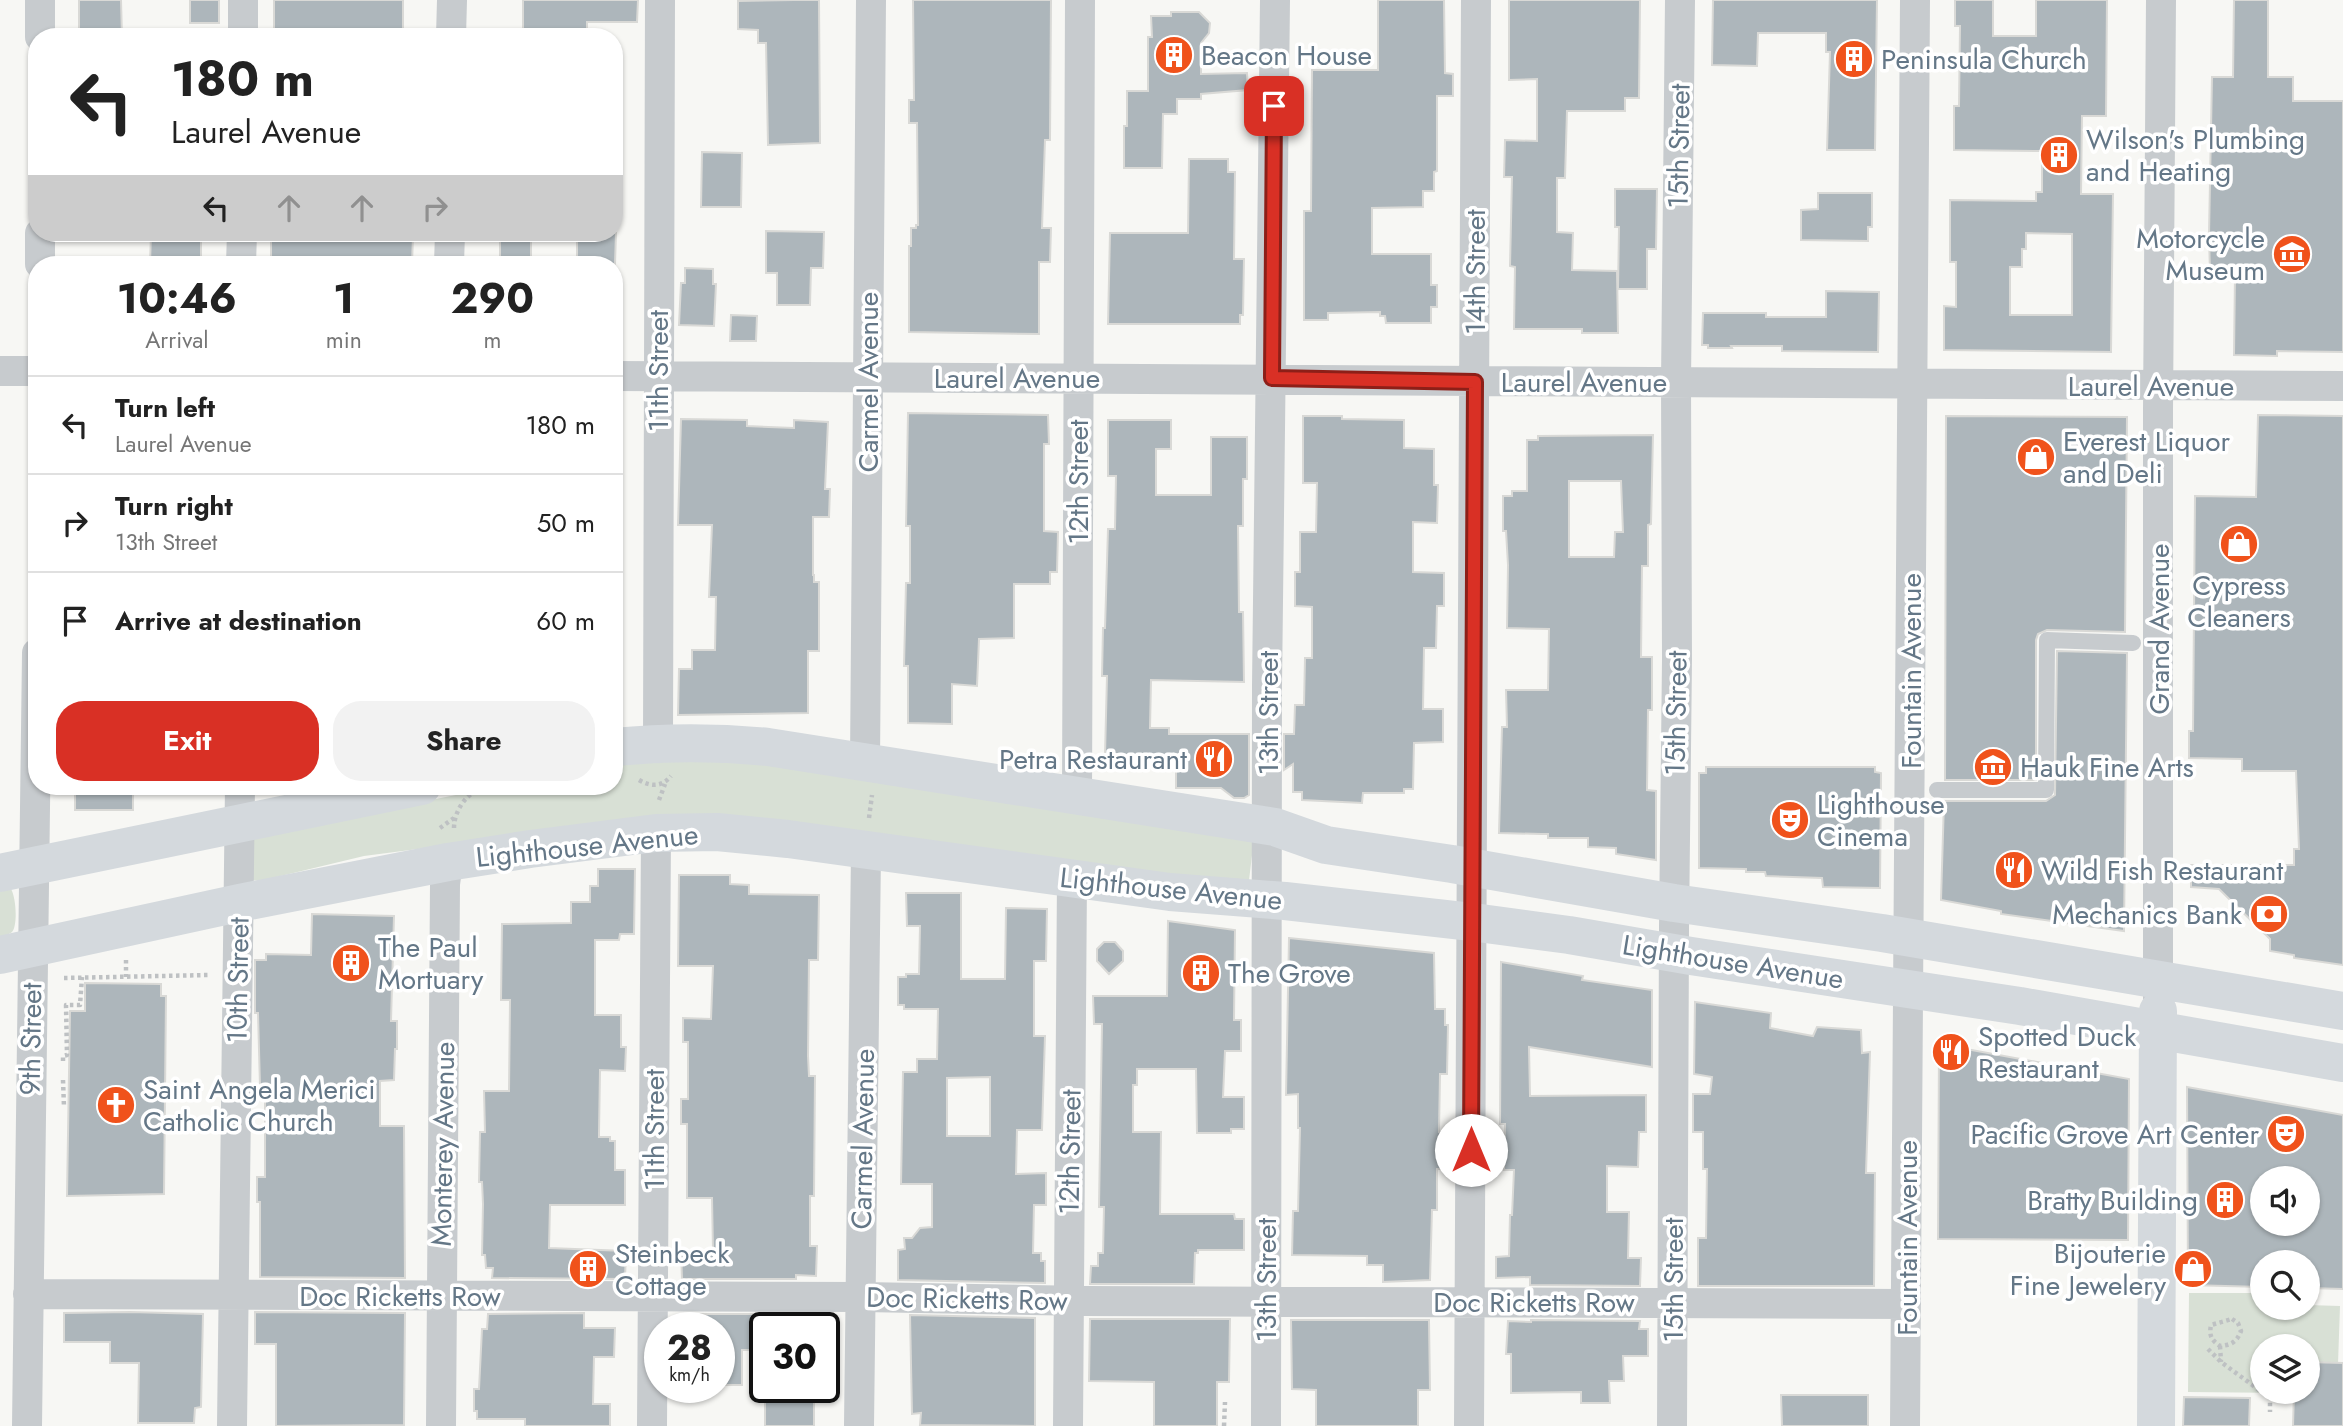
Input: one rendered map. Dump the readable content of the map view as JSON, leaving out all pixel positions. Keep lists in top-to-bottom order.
{
  "streets": {
    "main road": ["Grand Avenue", "Lighthouse Avenue"],
    "street": [
      "15th Street",
      "14th Street",
      "11th Street",
      "Laurel Avenue",
      "Carmel Avenue",
      "12th Street",
      "Fountain Avenue",
      "13th Street",
      "10th Street",
      "9th Street",
      "Monterey Avenue",
      "Doc Ricketts Row"
    ]
  },
  "crossings": [
    ["15th Street", "Laurel Avenue"],
    ["15th Street", "Lighthouse Avenue"],
    ["15th Street", "Doc Ricketts Row"],
    ["14th Street", "Laurel Avenue"],
    ["14th Street", "Lighthouse Avenue"],
    ["14th Street", "Doc Ricketts Row"],
    ["11th Street", "Laurel Avenue"],
    ["11th Street", "Lighthouse Avenue"],
    ["11th Street", "Doc Ricketts Row"],
    ["Laurel Avenue", "Carmel Avenue"],
    ["Laurel Avenue", "12th Street"],
    ["Laurel Avenue", "Grand Avenue"],
    ["Laurel Avenue", "Fountain Avenue"],
    ["Laurel Avenue", "13th Street"],
    ["Carmel Avenue", "Lighthouse Avenue"],
    ["Carmel Avenue", "Doc Ricketts Row"],
    ["12th Street", "Lighthouse Avenue"],
    ["12th Street", "Doc Ricketts Row"],
    ["Grand Avenue", "Lighthouse Avenue"],
    ["Fountain Avenue", "Lighthouse Avenue"],
    ["Fountain Avenue", "Doc Ricketts Row"],
    ["13th Street", "Lighthouse Avenue"],
    ["13th Street", "Doc Ricketts Row"],
    ["Lighthouse Avenue", "10th Street"],
    ["Lighthouse Avenue", "9th Street"],
    ["Lighthouse Avenue", "Monterey Avenue"],
    ["10th Street", "Doc Ricketts Row"],
    ["9th Street", "Doc Ricketts Row"],
    ["Monterey Avenue", "Doc Ricketts Row"]
  ],
  "places": {
    "building": [
      "Beacon House",
      "Peninsula Church",
      "Wilson's Plumbing and Heating",
      "The Paul Mortuary",
      "The Grove",
      "Bratty Building",
      "Steinbeck Cottage"
    ],
    "museum": ["Motorcycle Museum", "Hauk Fine Arts"],
    "shop": ["Everest Liquor and Deli", "Cypress Cleaners", "Bijouterie Fine Jewelery"],
    "restaurant": ["Petra Restaurant", "Wild Fish Restaurant", "Spotted Duck Restaurant"],
    "theatre": ["Lighthouse Cinema", "Pacific Grove Art Center"],
    "bank": ["Mechanics Bank"],
    "church": ["Saint Angela Merici Catholic Church"]
  },
  "page": {
    "turn": ["180 m", "Laurel Avenue"],
    "eta": [
      "10:46",
      "Arrival",
      "1",
      "min",
      "290",
      "m"
    ],
    "list": [
      {
        "name": "Turn left",
        "note": "Laurel Avenue",
        "value": "180 m"
      },
      {
        "name": "Turn right",
        "note": "13th Street",
        "value": "50 m"
      },
      {
        "name": "Arrive at destination",
        "value": "60 m"
      }
    ],
    "buttons": ["Exit", "Share"],
    "speed": "28 km/h",
    "limit": "30"
  }
}
